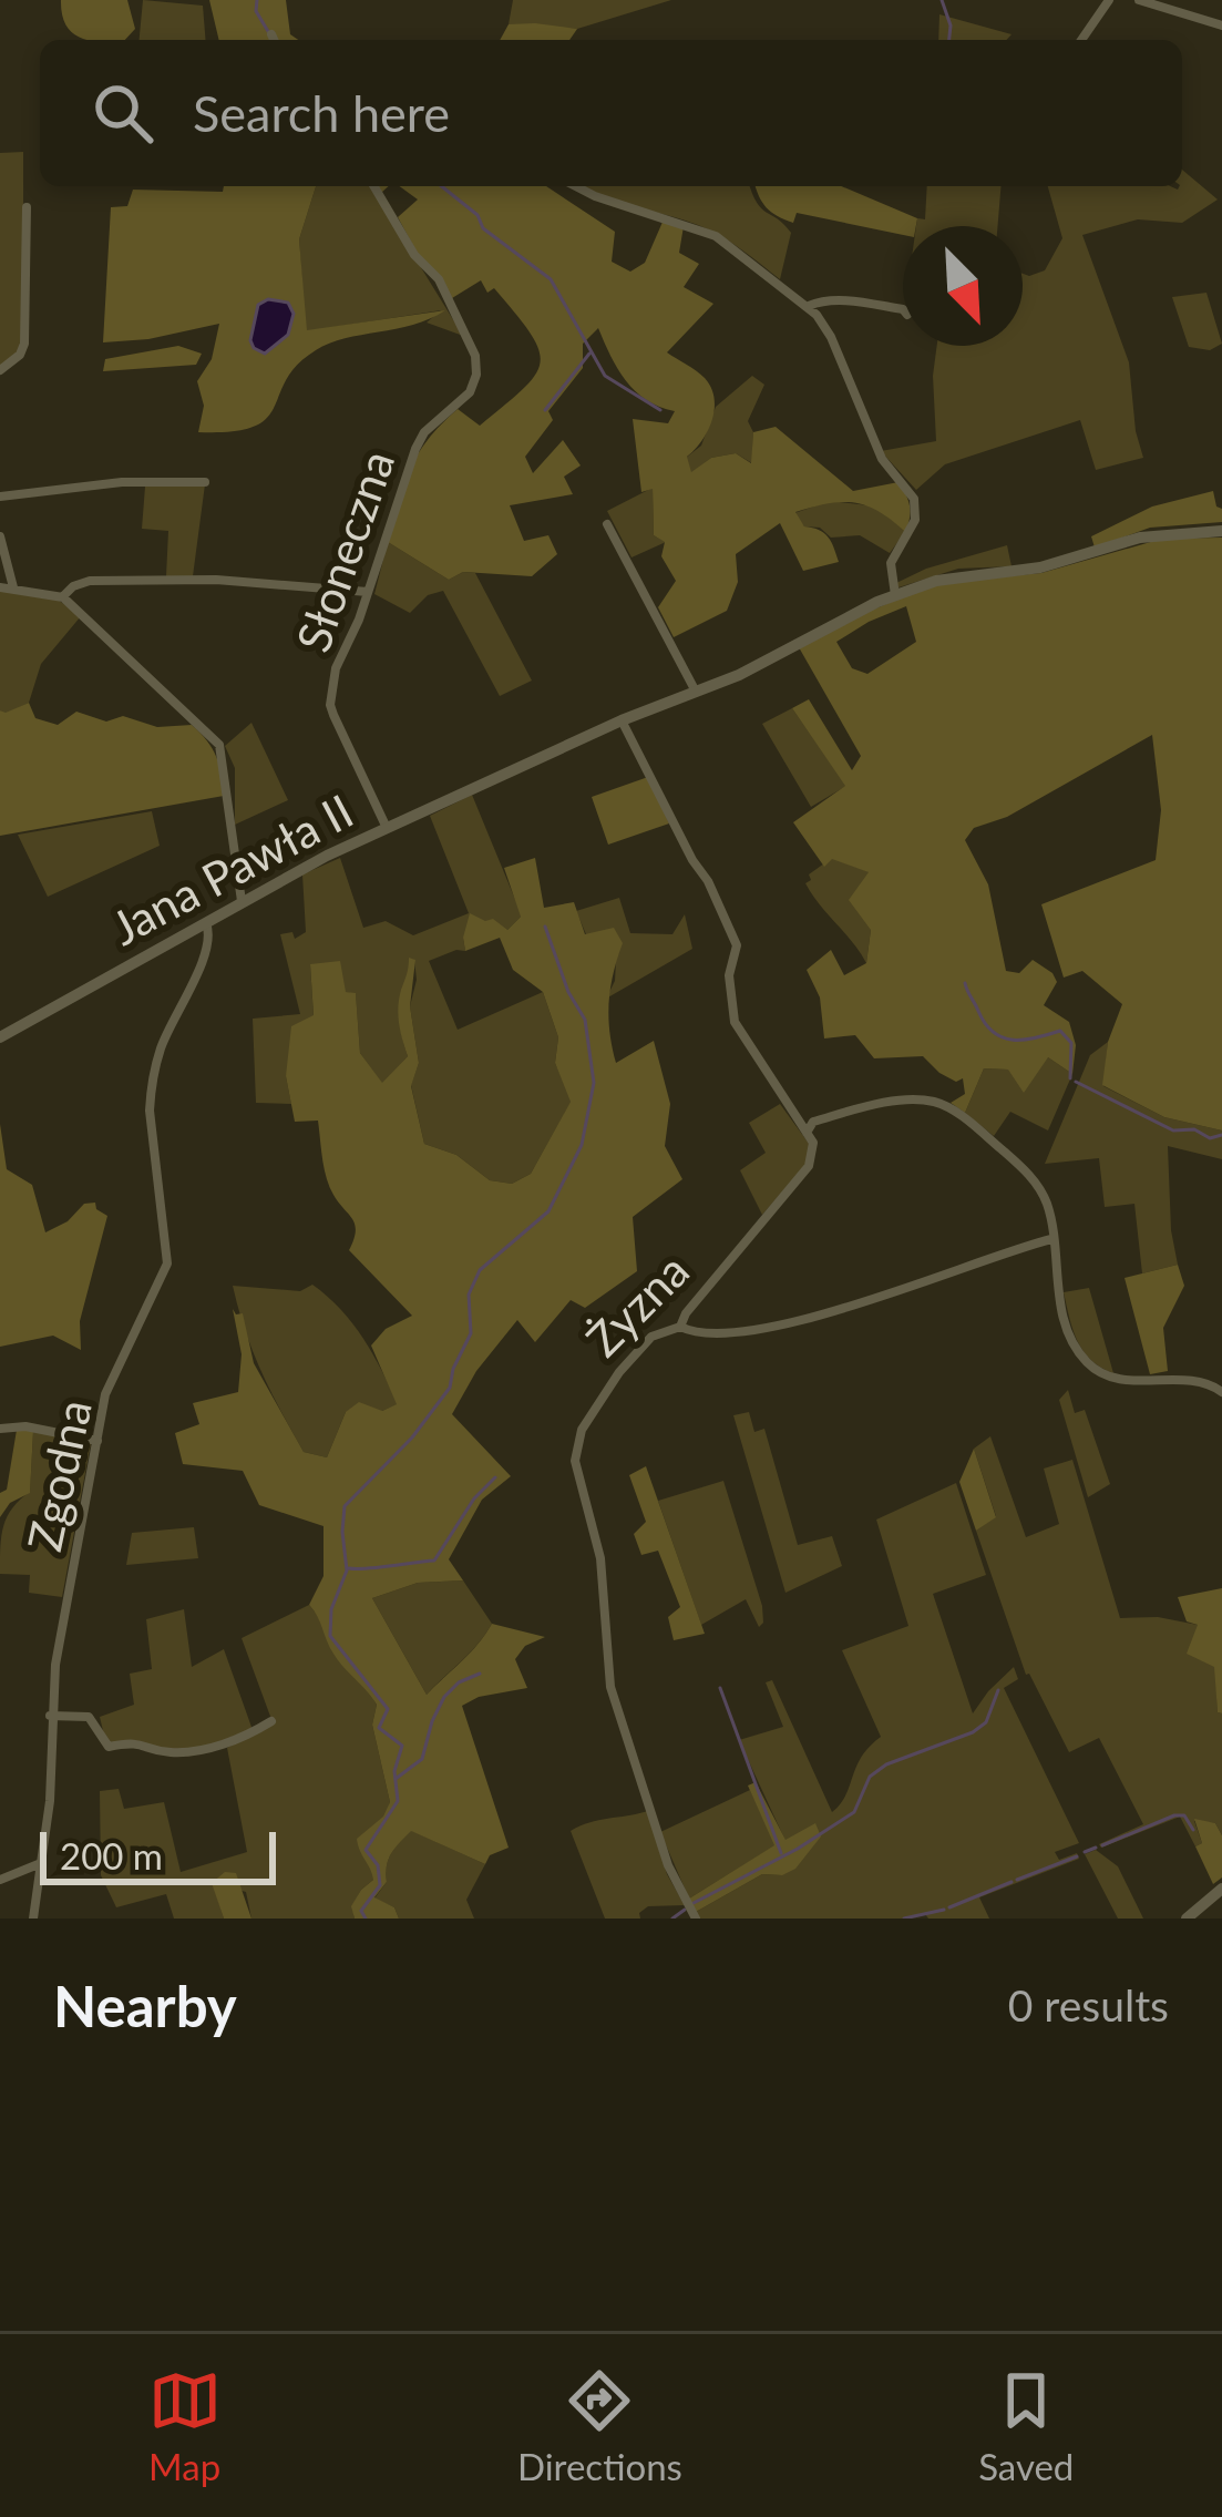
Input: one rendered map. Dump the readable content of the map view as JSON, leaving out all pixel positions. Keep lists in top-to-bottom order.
{
  "streets": {
    "street": [
      "Słoneczna",
      "Jana Pawła II",
      "Żyzna",
      "Zgodna"
    ]
  },
  "crossings": [
    ["Słoneczna", "Jana Pawła II"],
    ["Jana Pawła II", "Zgodna"]
  ],
  "scale_bar": "200 m",
  "north": "bottom right",
  "page": {
    "search": "Search here",
    "scale": "200 m",
    "heading": ["Nearby", "0 results"],
    "nav": ["Map", "Directions", "Saved"]
  }
}
